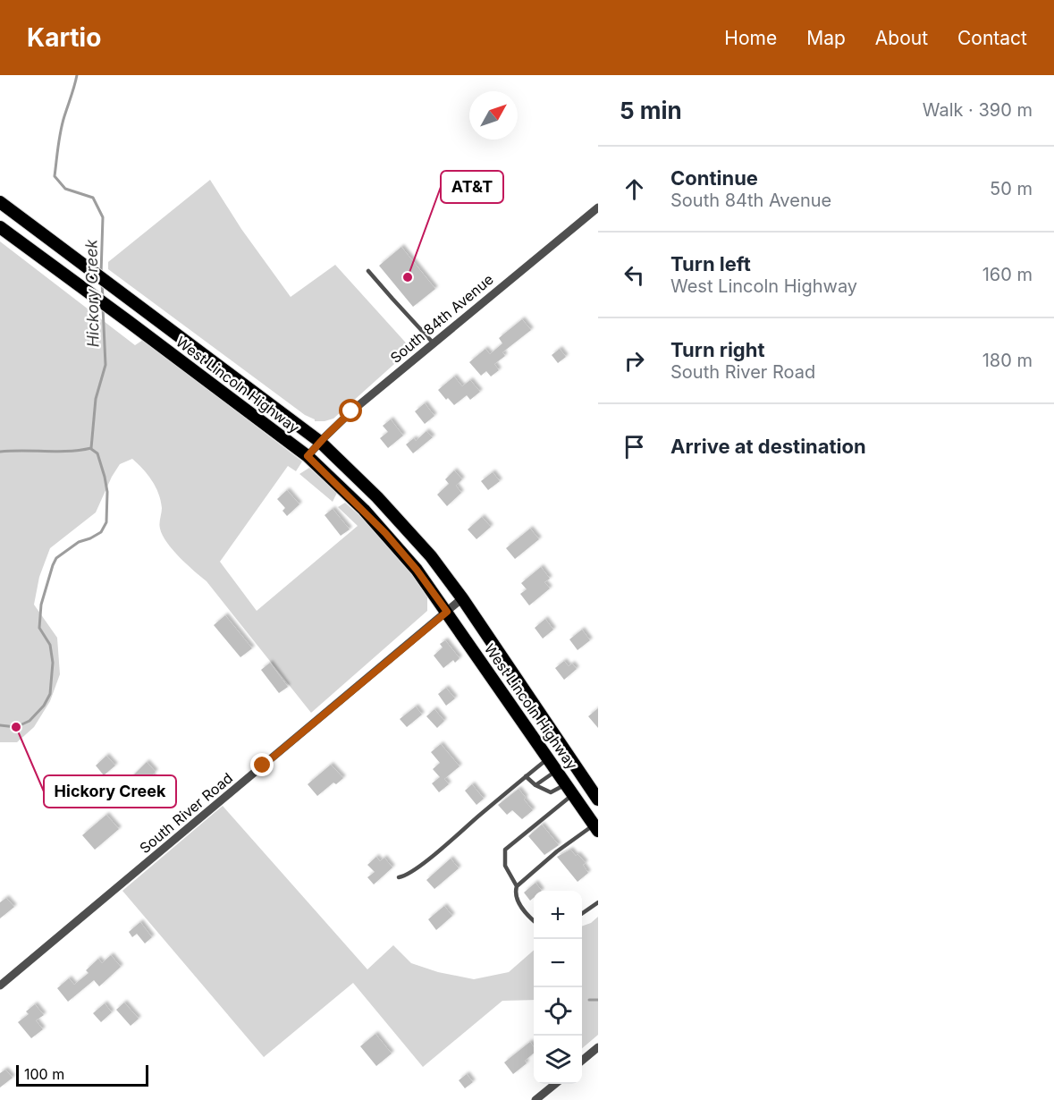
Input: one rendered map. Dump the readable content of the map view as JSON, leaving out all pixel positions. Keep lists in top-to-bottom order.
{
  "streets": {
    "main road": ["West Lincoln Highway"],
    "street": ["South 84th Avenue", "South River Road"]
  },
  "crossings": [
    ["South 84th Avenue", "West Lincoln Highway"],
    ["West Lincoln Highway", "South River Road"]
  ],
  "water": ["Hickory Creek"],
  "places": ["AT&T", "Hickory Creek"],
  "scale_bar": "100 m",
  "north": "top right",
  "page": {
    "header": "Kartio",
    "nav": [
      "Home",
      "Map",
      "About",
      "Contact"
    ],
    "heading": ["5 min", "Walk · 390 m"],
    "list": [
      ["Continue", "South 84th Avenue", "50 m"],
      ["Turn left", "West Lincoln Highway", "160 m"],
      ["Turn right", "South River Road", "180 m"],
      "Arrive at destination"
    ],
    "map_buttons": ["+", "−"],
    "scale": "100 m"
  }
}
